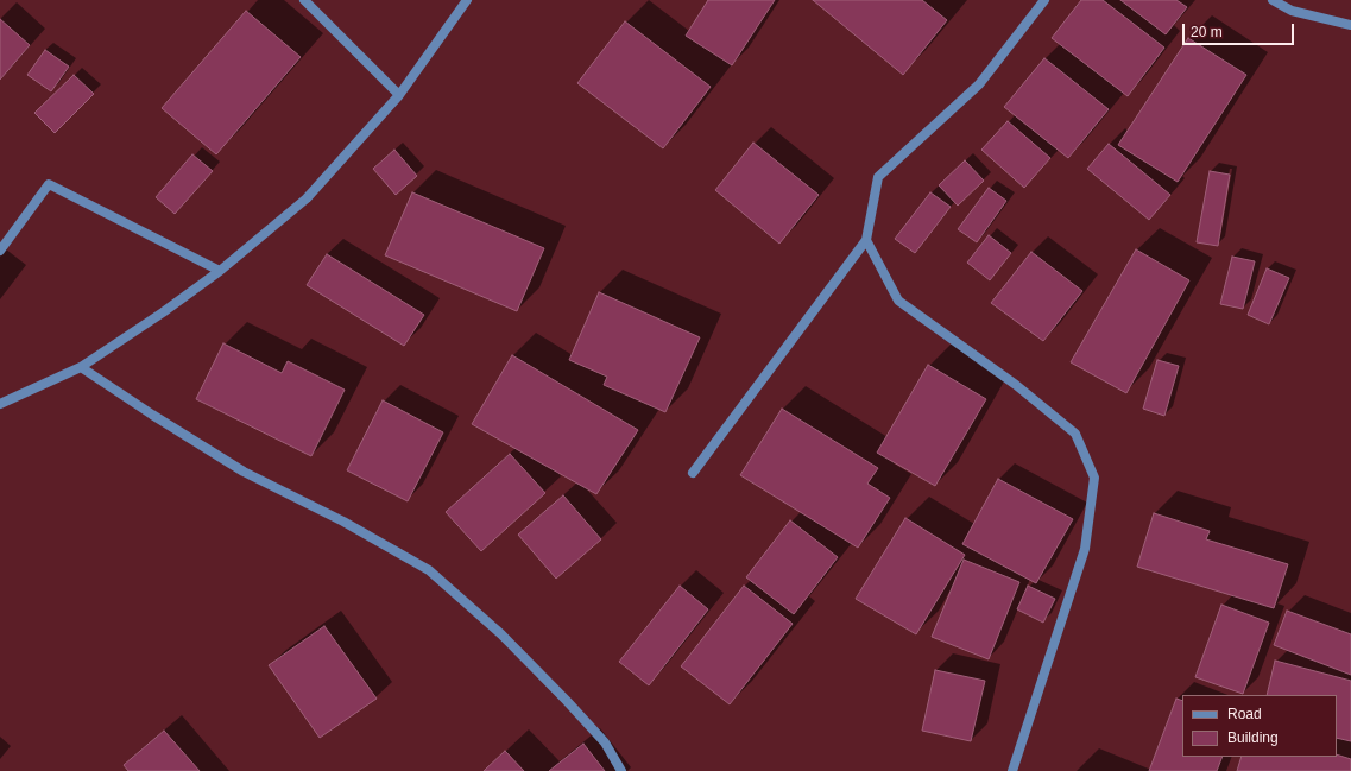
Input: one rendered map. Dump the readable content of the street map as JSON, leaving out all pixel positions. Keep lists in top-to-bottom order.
{
  "legend": ["Road", "Building"],
  "scale_bar": "20 m"
}
